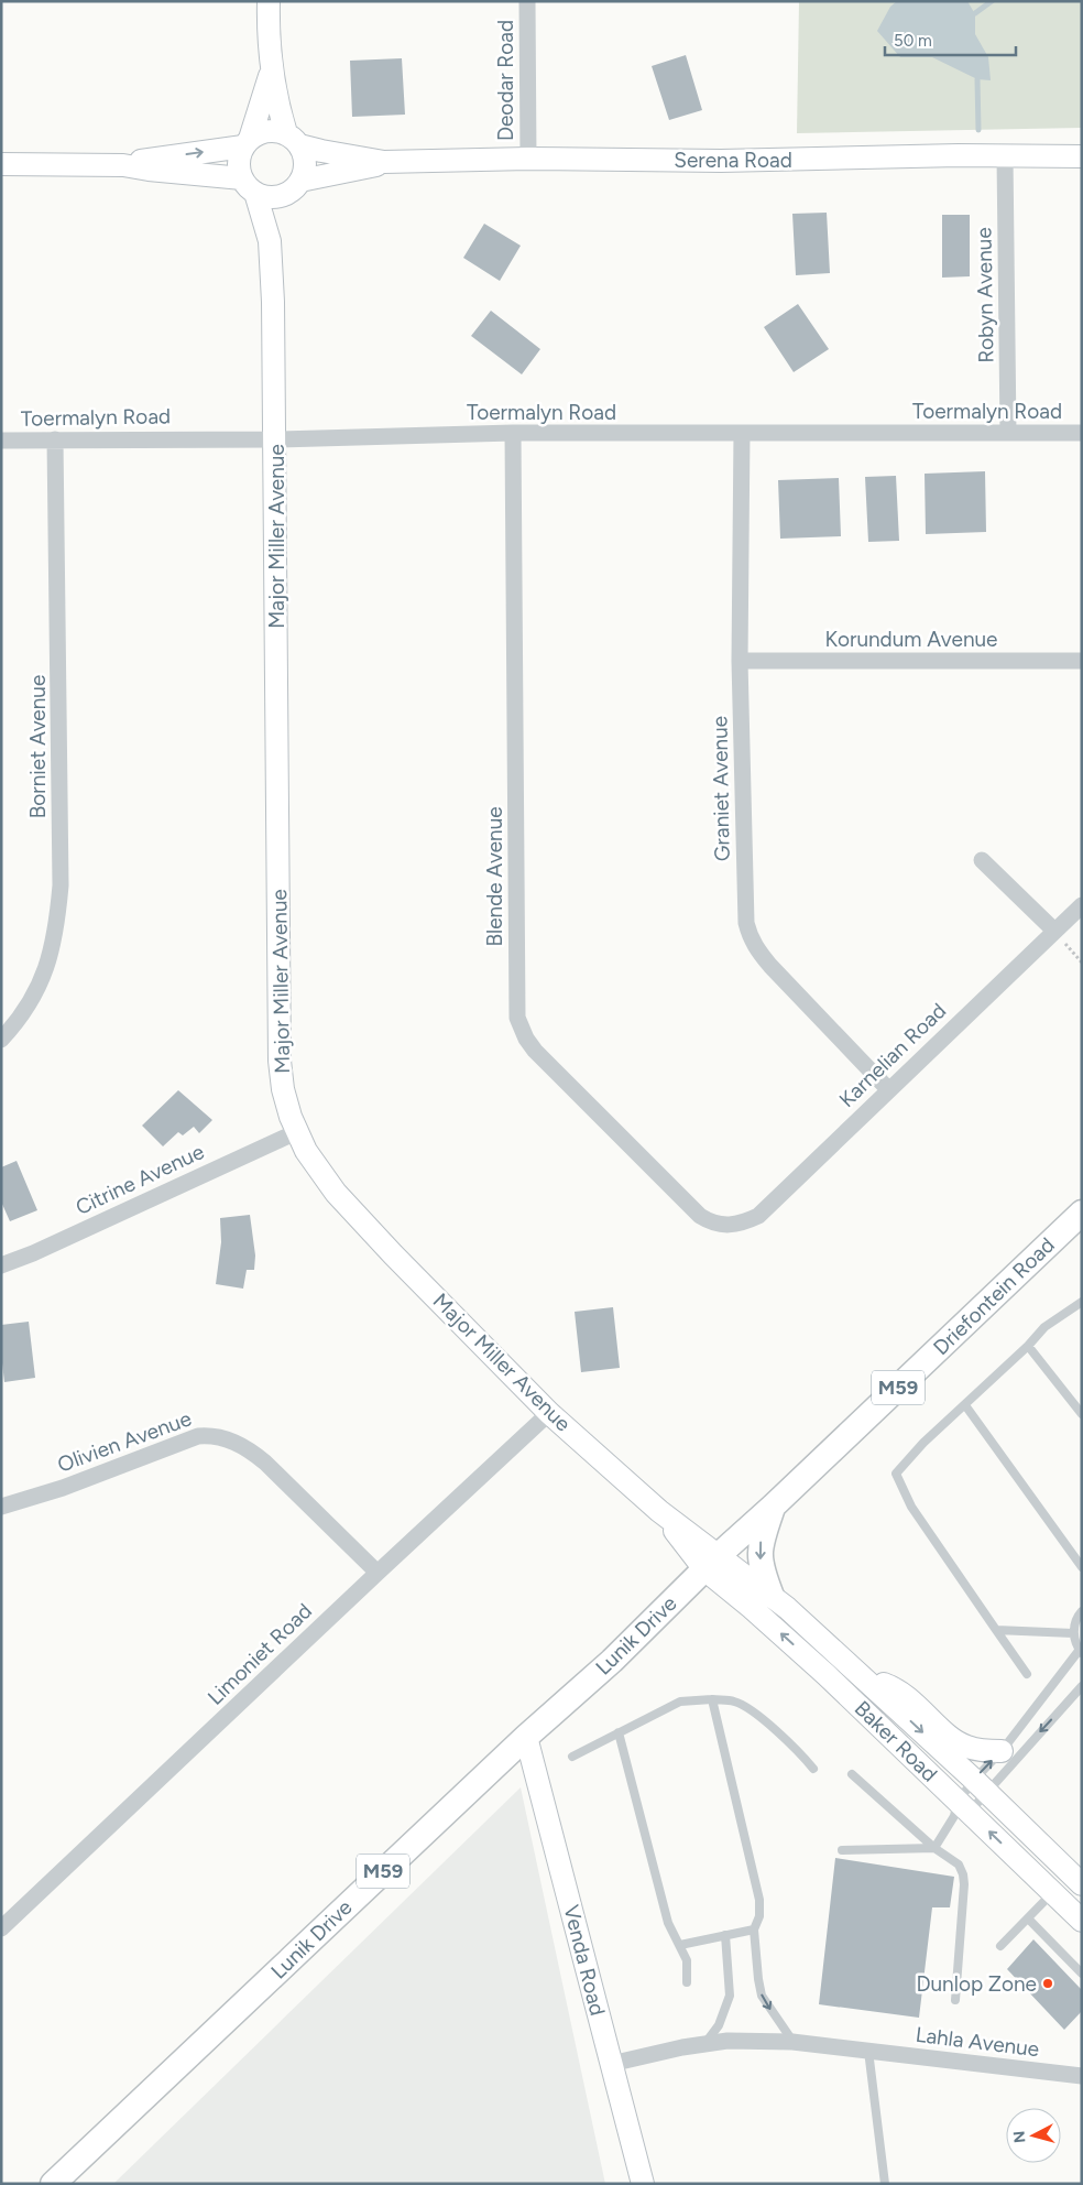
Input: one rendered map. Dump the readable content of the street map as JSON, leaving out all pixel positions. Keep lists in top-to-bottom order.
{
  "streets": {
    "main road": [
      "Serena Road",
      "Major Miller Avenue",
      "Driefontein Road",
      "M59",
      "Lunik Drive",
      "Baker Road",
      "Venda Road"
    ],
    "street": [
      "Deodar Road",
      "Robyn Avenue",
      "Toermalyn Road",
      "Korundum Avenue",
      "Borniet Avenue",
      "Graniet Avenue",
      "Blende Avenue",
      "Karnelian Road",
      "Citrine Avenue",
      "Olivien Avenue",
      "Limoniet Road",
      "Lahla Avenue"
    ]
  },
  "crossings": [
    ["Deodar Road", "Serena Road"],
    ["Serena Road", "Robyn Avenue"],
    ["Serena Road", "Major Miller Avenue"],
    ["Robyn Avenue", "Toermalyn Road"],
    ["Toermalyn Road", "Major Miller Avenue"],
    ["Toermalyn Road", "Borniet Avenue"],
    ["Toermalyn Road", "Graniet Avenue"],
    ["Toermalyn Road", "Blende Avenue"],
    ["Major Miller Avenue", "Citrine Avenue"],
    ["Major Miller Avenue", "Driefontein Road"],
    ["Major Miller Avenue", "Lunik Drive"],
    ["Major Miller Avenue", "Limoniet Road"],
    ["Major Miller Avenue", "Baker Road"],
    ["Korundum Avenue", "Graniet Avenue"],
    ["Graniet Avenue", "Karnelian Road"],
    ["Blende Avenue", "Karnelian Road"],
    ["Driefontein Road", "Lunik Drive"],
    ["Driefontein Road", "Baker Road"],
    ["Olivien Avenue", "Limoniet Road"],
    ["Lunik Drive", "Baker Road"],
    ["Lunik Drive", "Venda Road"],
    ["Venda Road", "Lahla Avenue"]
  ],
  "places": ["Dunlop Zone"],
  "scale_bar": "50 m",
  "north": "left"
}
